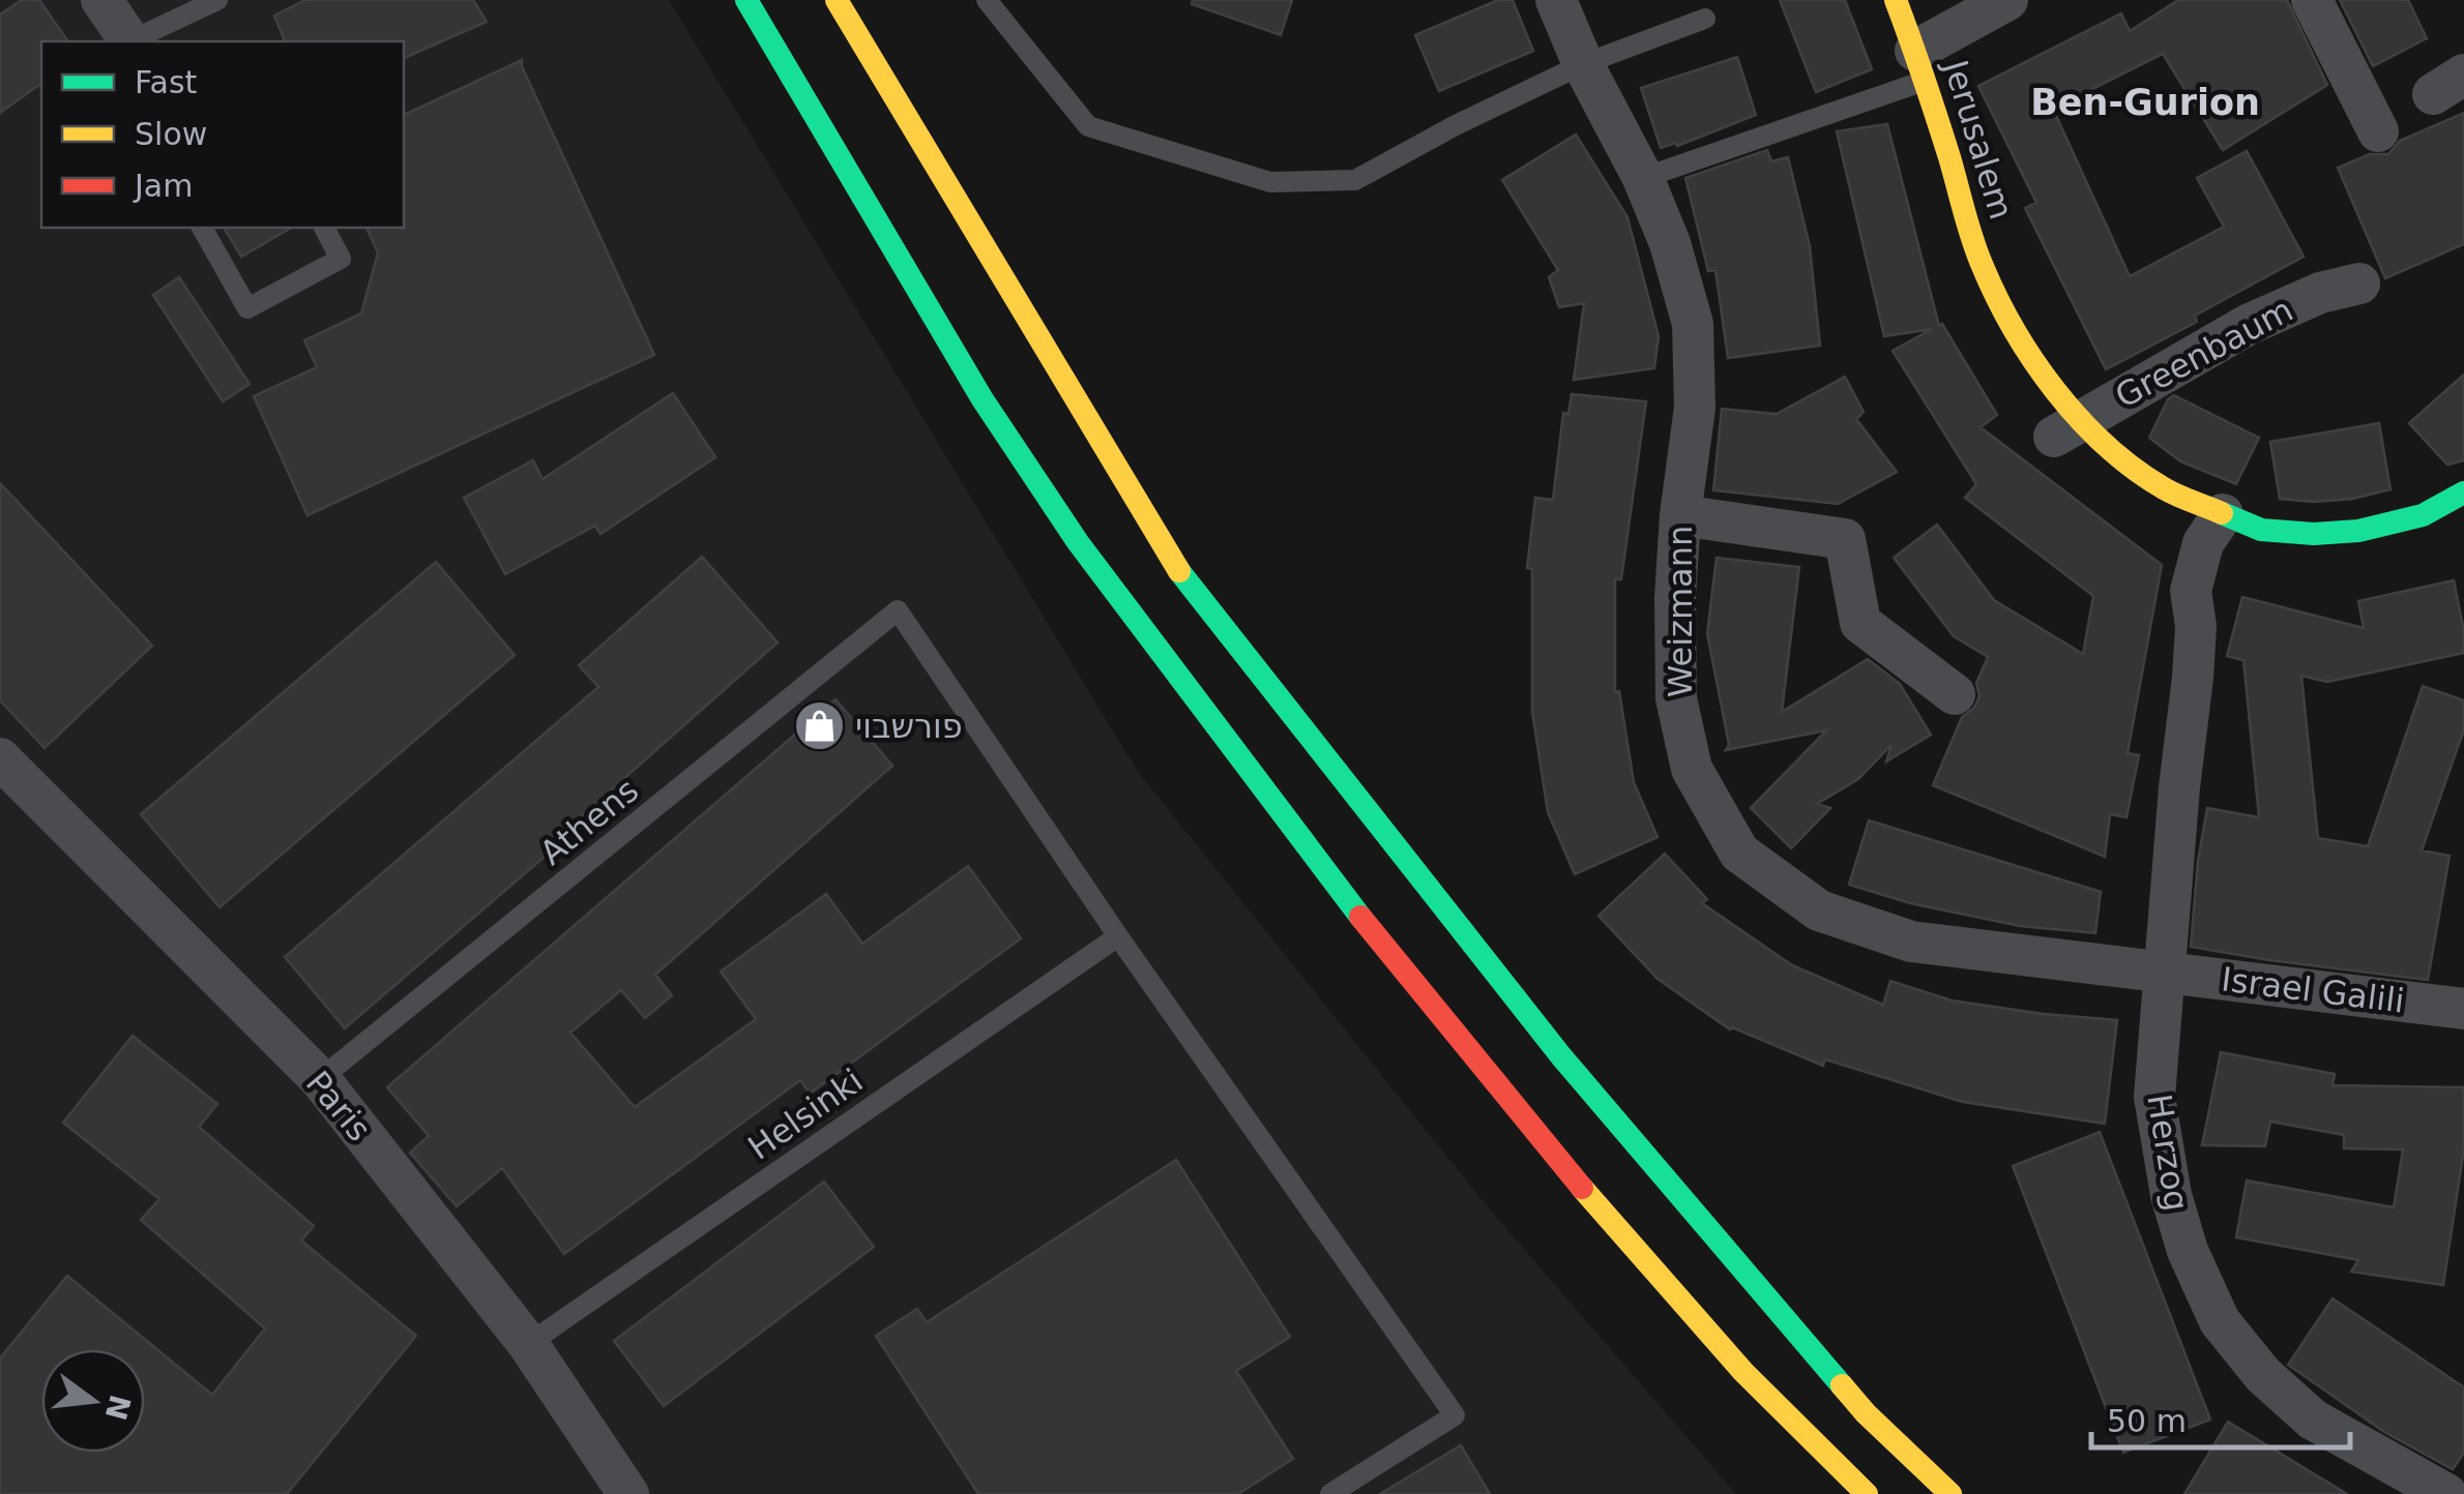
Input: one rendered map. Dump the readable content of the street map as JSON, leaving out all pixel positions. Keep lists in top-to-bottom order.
{
  "streets": {
    "main road": ["Jerusalem"],
    "street": [
      "Greenbaum",
      "Weizmann",
      "Israel Galili",
      "Paris",
      "Herzog"
    ],
    "lane": ["Athens", "Helsinki"]
  },
  "crossings": [
    ["Jerusalem", "Greenbaum"],
    ["Jerusalem", "Herzog"],
    ["Weizmann", "Israel Galili"],
    ["Weizmann", "Herzog"],
    ["Athens", "Paris"],
    ["Athens", "Helsinki"],
    ["Israel Galili", "Herzog"],
    ["Paris", "Helsinki"]
  ],
  "districts": ["Ben-Gurion"],
  "places": {
    "shop": ["פורשבוי"]
  },
  "legend": ["Fast", "Slow", "Jam"],
  "scale_bar": "50 m",
  "north": "right"
}
